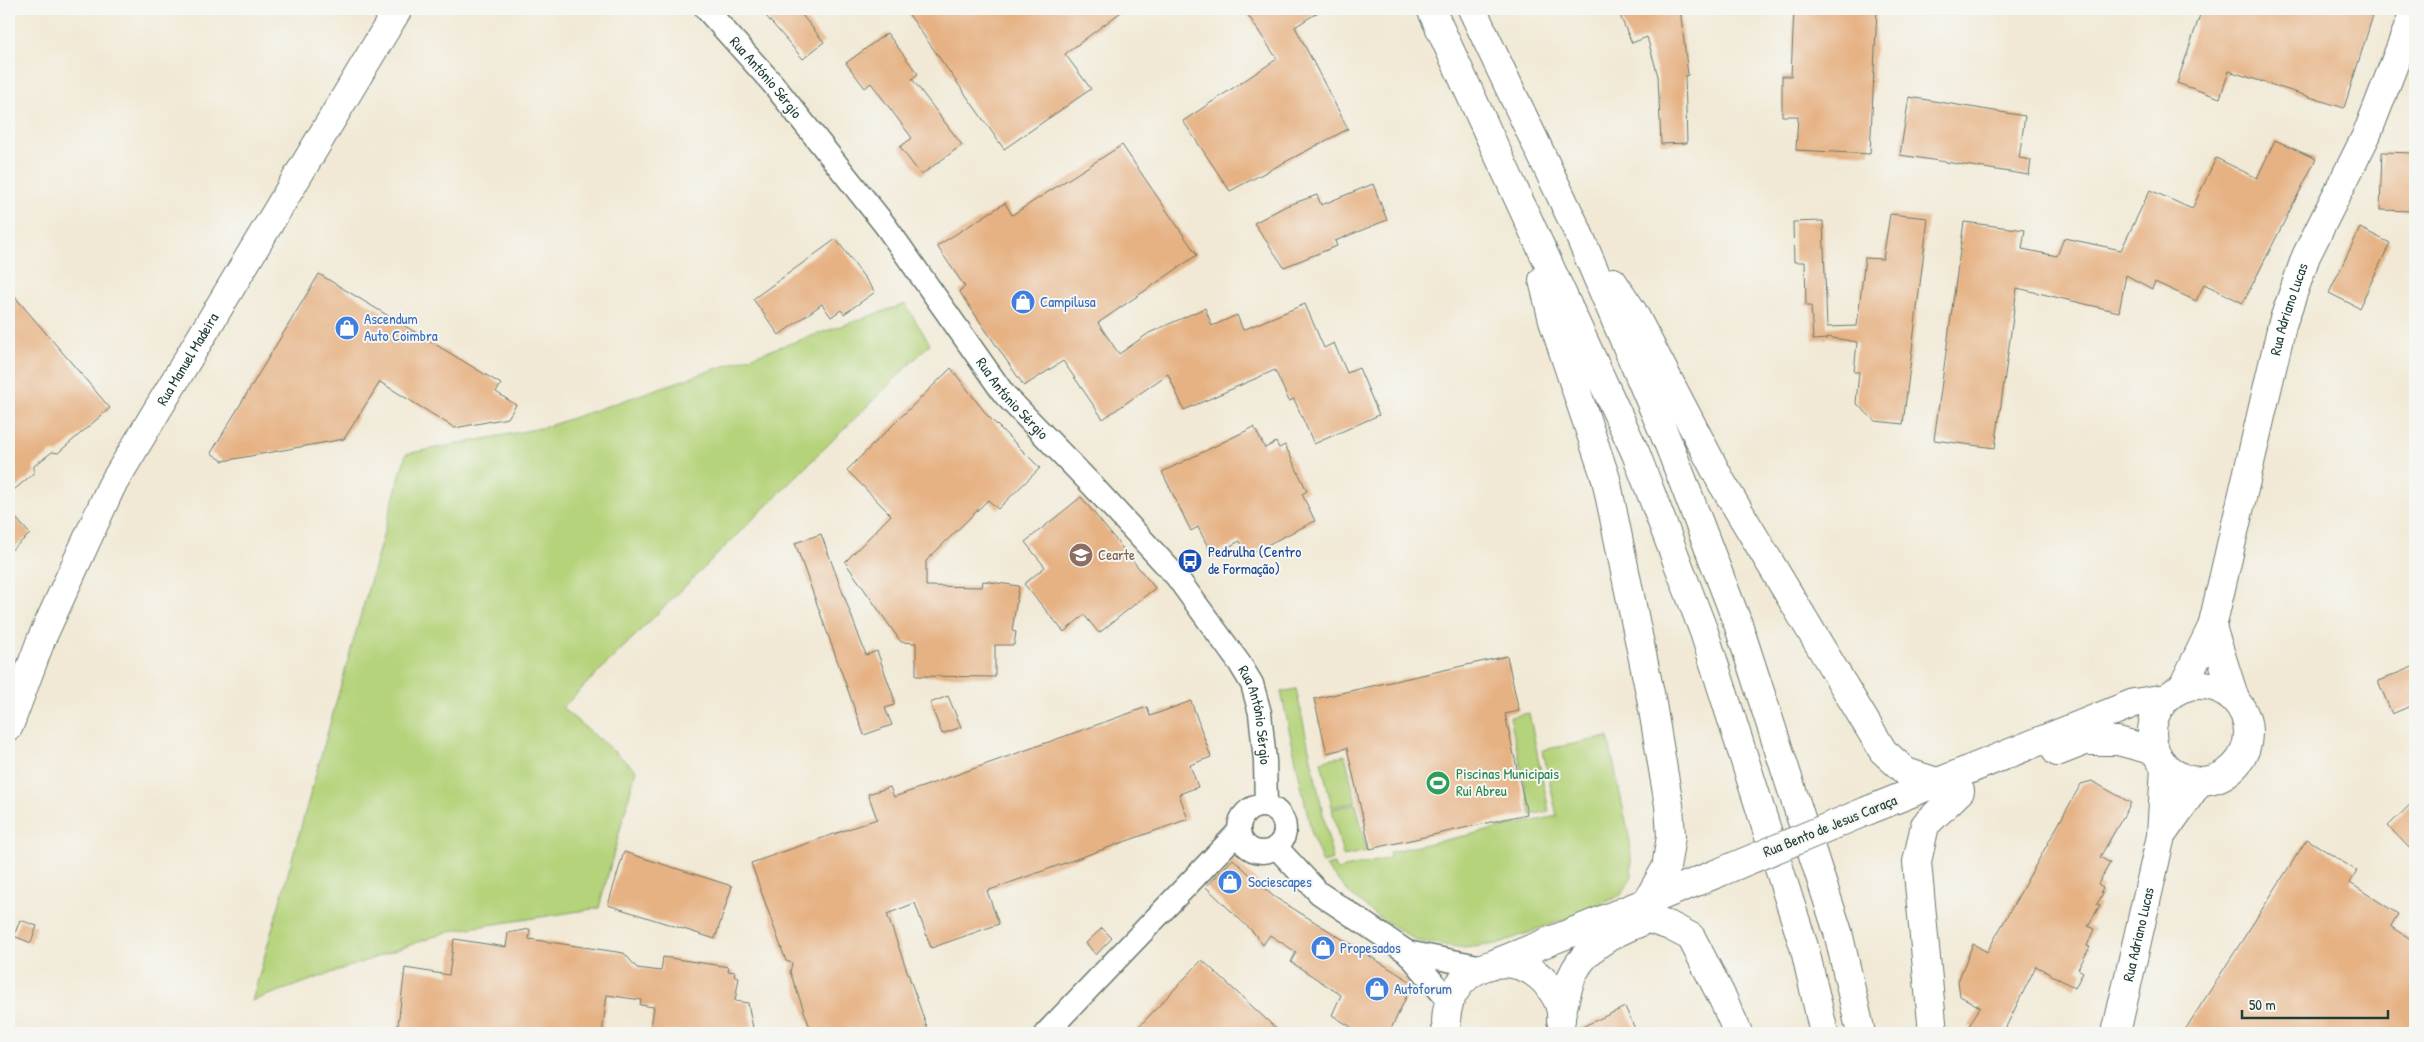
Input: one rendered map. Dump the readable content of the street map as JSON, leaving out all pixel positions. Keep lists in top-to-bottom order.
{
  "streets": {
    "main road": ["Rua Adriano Lucas", "Rua Manuel Madeira", "Rua Bento de Jesus Caraça"],
    "street": ["Rua António Sérgio"]
  },
  "crossings": [
    ["Rua Adriano Lucas", "Rua Bento de Jesus Caraça"]
  ],
  "places": {
    "shop": [
      "Campilusa",
      "Ascendum Auto Coimbra",
      "Sociescapes",
      "Propesados",
      "Autoforum"
    ],
    "school or university": ["Cearte"],
    "bus stop": ["Pedrulha (Centro de Formação)"],
    "sports": ["Piscinas Municipais Rui Abreu"]
  },
  "scale_bar": "50 m"
}
